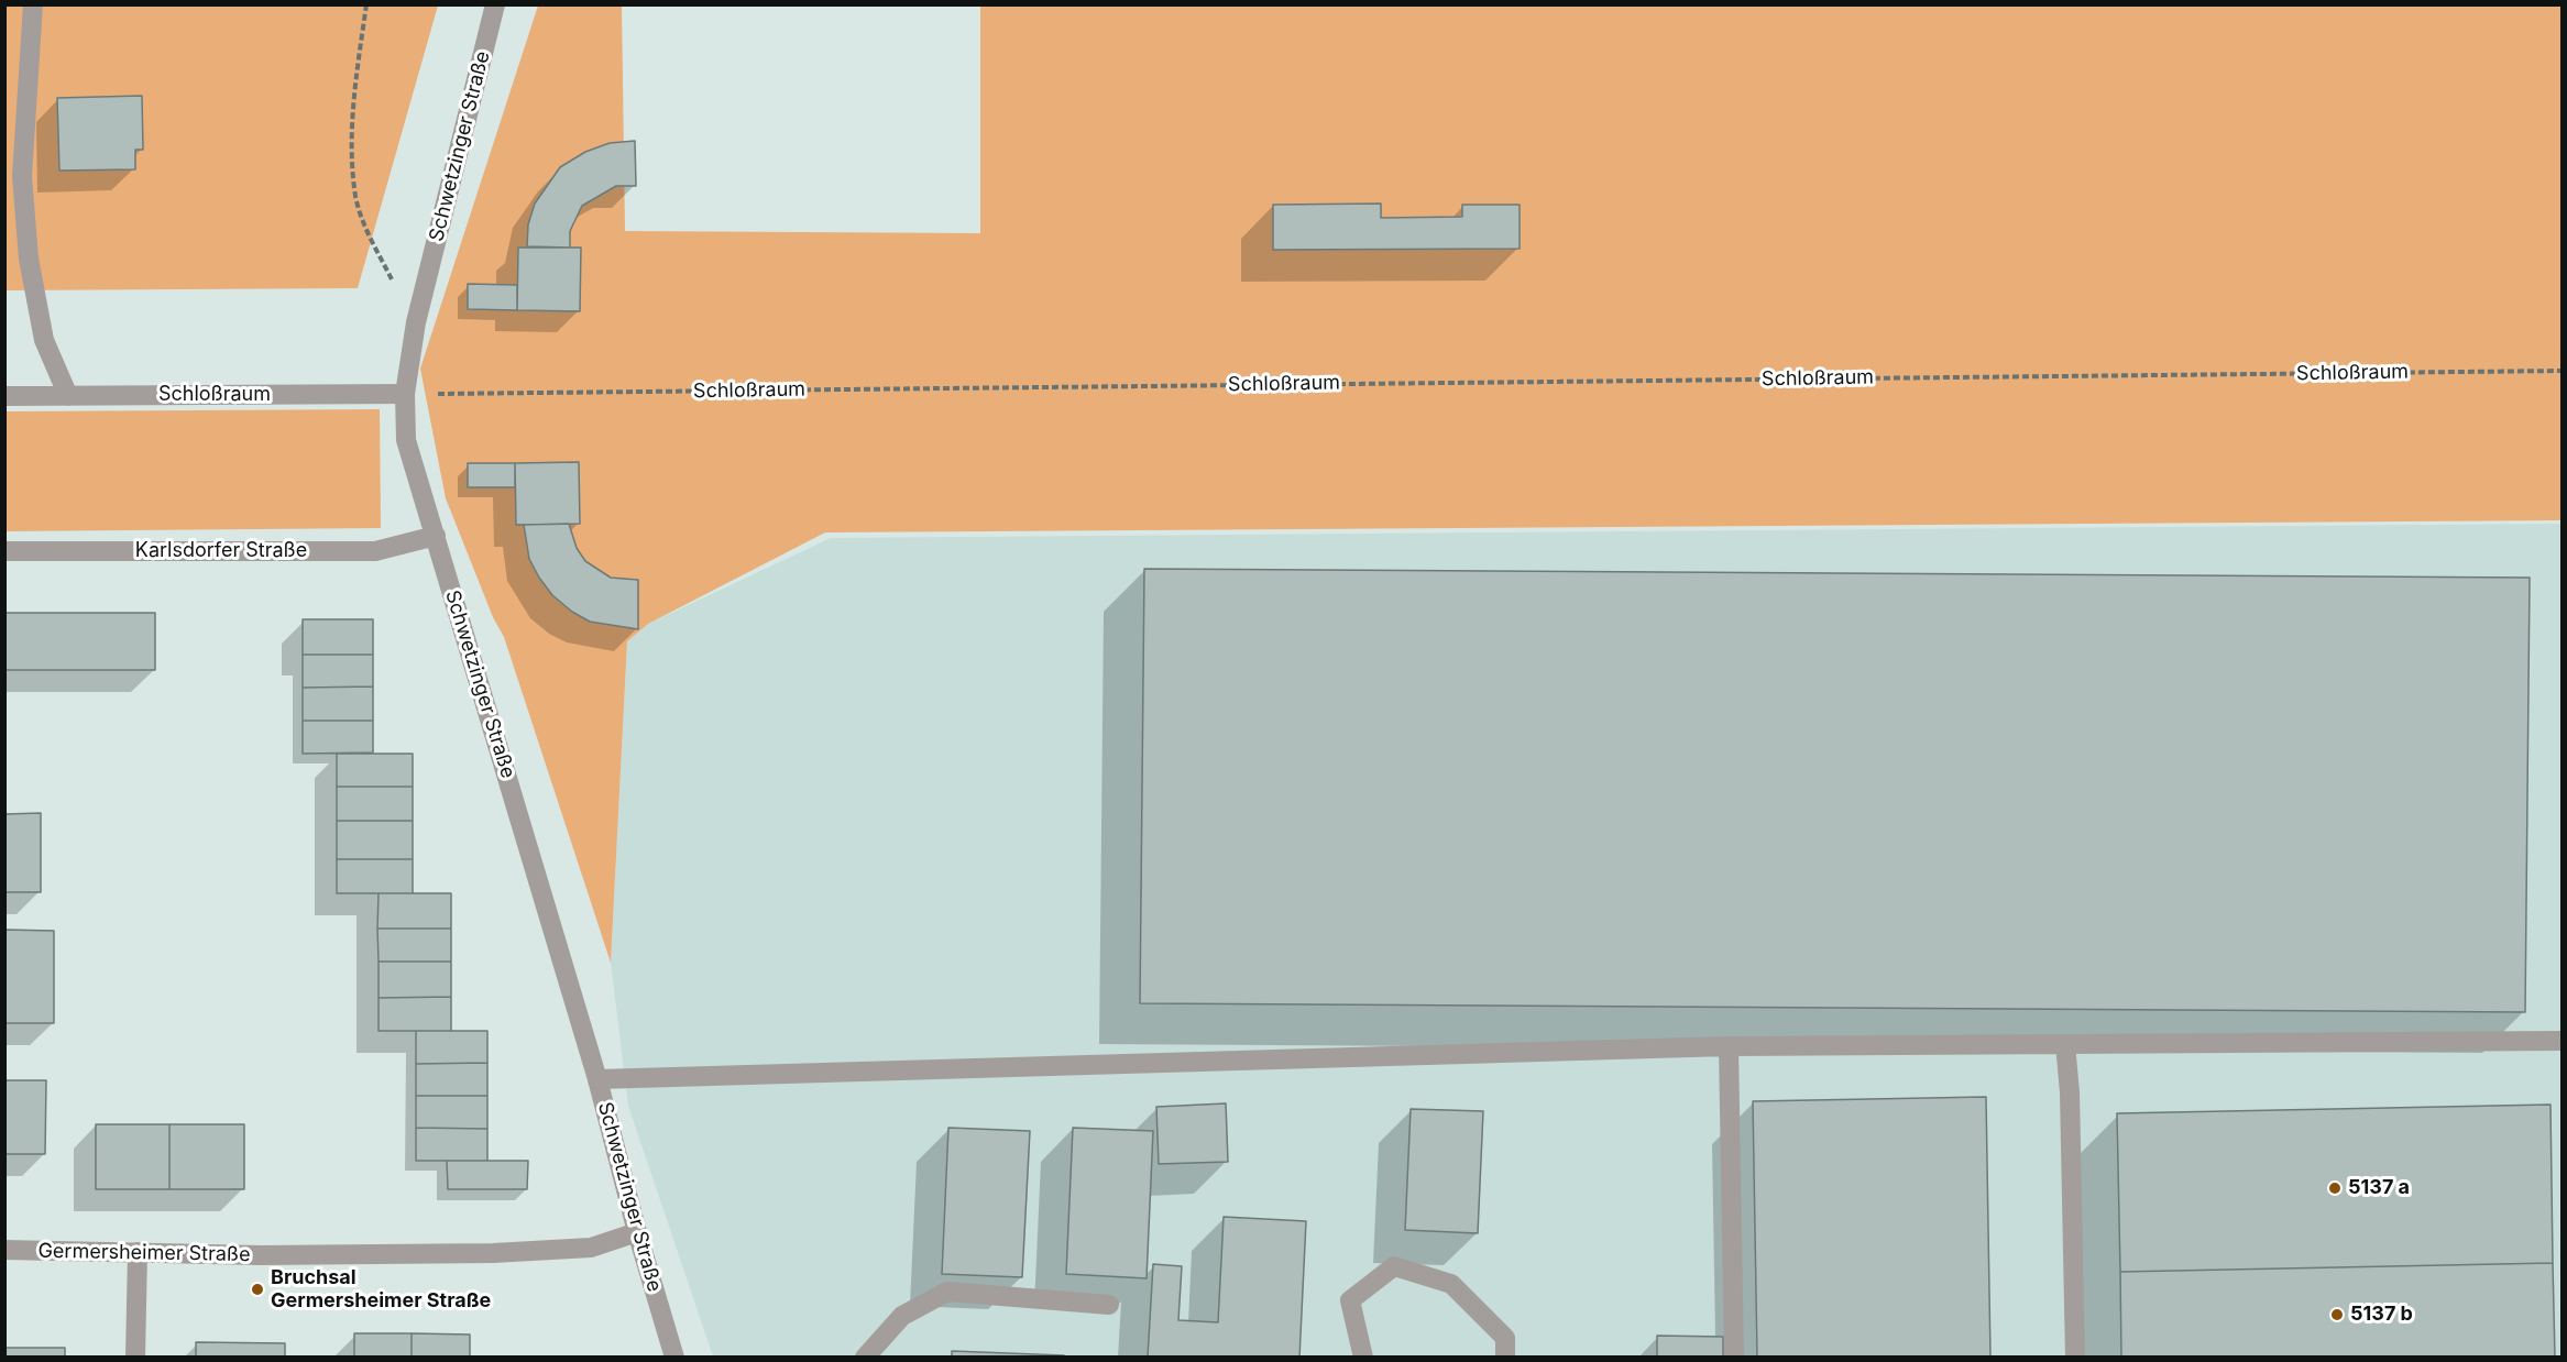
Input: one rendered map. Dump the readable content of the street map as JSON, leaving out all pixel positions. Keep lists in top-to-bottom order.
{
  "streets": {
    "street": [
      "Schwetzinger Straße",
      "Schloßraum",
      "Karlsdorfer Straße",
      "Germersheimer Straße"
    ]
  },
  "crossings": [
    ["Schwetzinger Straße", "Schloßraum"],
    ["Schwetzinger Straße", "Karlsdorfer Straße"],
    ["Schwetzinger Straße", "Germersheimer Straße"]
  ],
  "places": ["5137 a", "Bruchsal Germersheimer Straße", "5137 b"]
}
